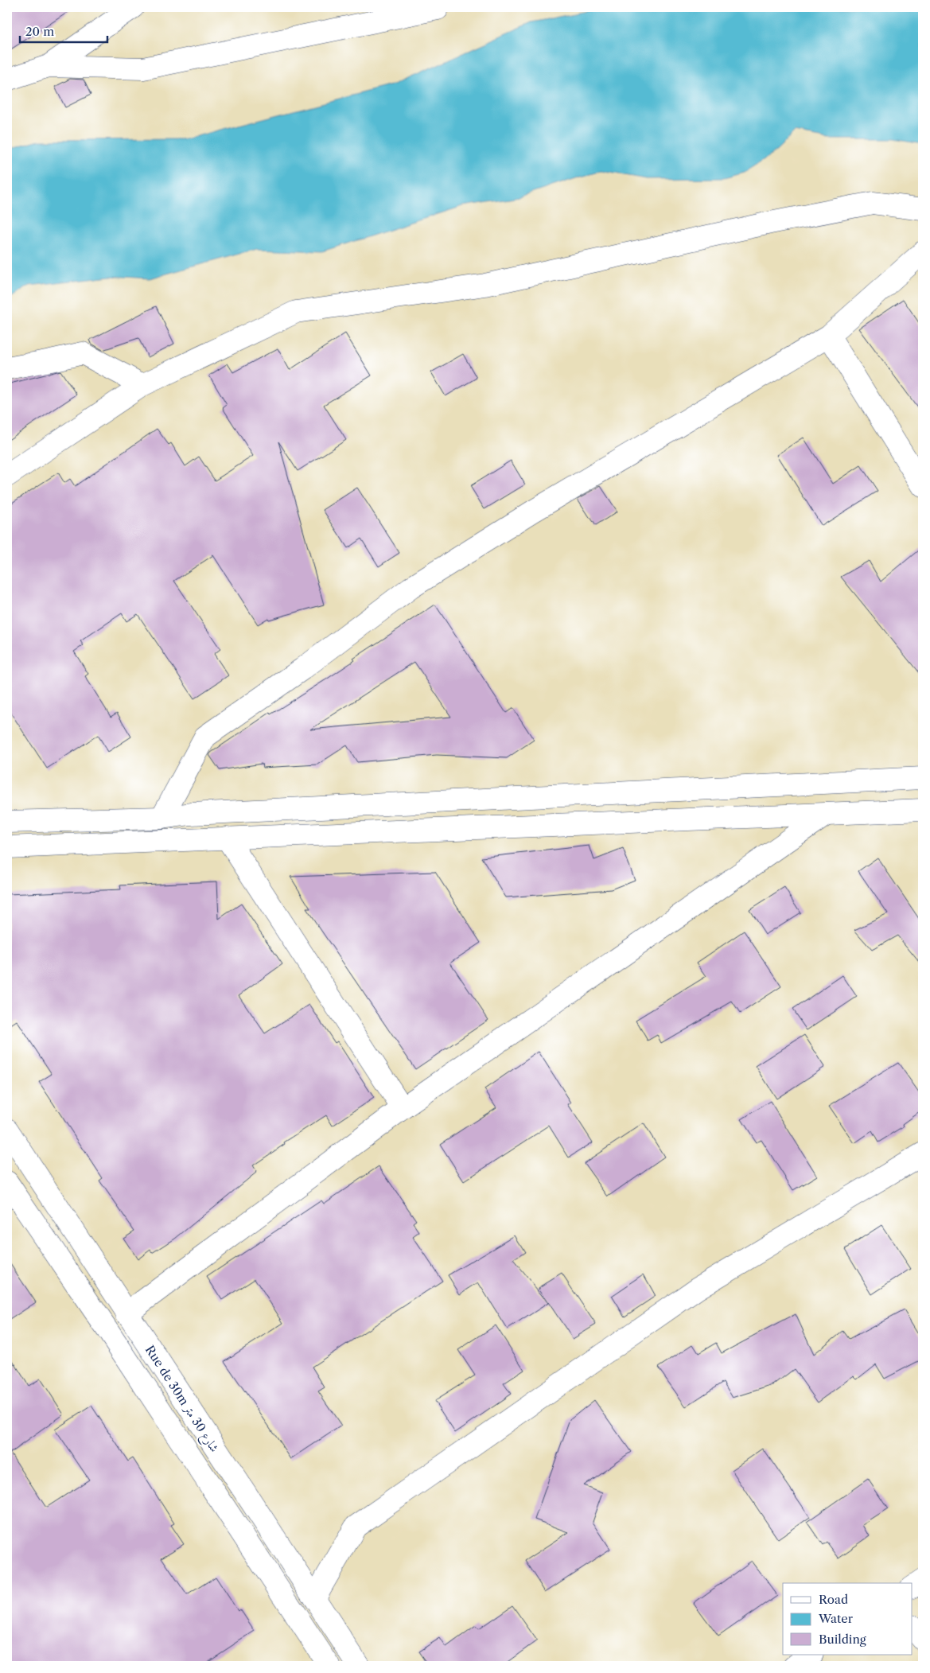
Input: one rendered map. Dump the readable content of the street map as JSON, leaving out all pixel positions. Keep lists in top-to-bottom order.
{
  "streets": {
    "street": ["Rue de 30m شارع 30 متر"]
  },
  "legend": ["Road", "Water", "Building"],
  "scale_bar": "20 m"
}
